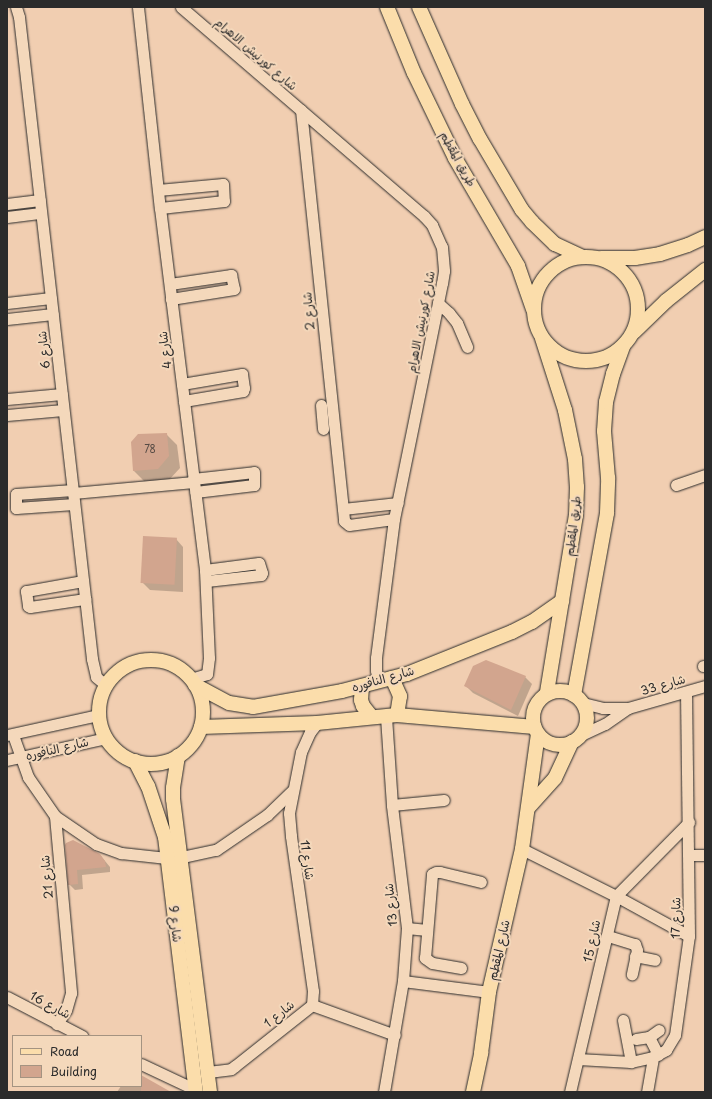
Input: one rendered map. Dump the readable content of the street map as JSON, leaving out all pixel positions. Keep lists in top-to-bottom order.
{
  "streets": {
    "main road": [
      "طريق المقطم",
      "شارع النافوره",
      "شارع 9",
      "شارع المقطم"
    ],
    "street": [
      "شارع كورنيش الاهرام",
      "شارع 2",
      "شارع 6",
      "شارع 4",
      "شارع 33",
      "شارع 11",
      "شارع 21",
      "شارع 13",
      "شارع 17",
      "شارع 15",
      "شارع 16",
      "شارع 1"
    ]
  },
  "crossings": [
    ["شارع كورنيش الاهرام", "شارع 2"],
    ["شارع كورنيش الاهرام", "شارع النافوره"],
    ["طريق المقطم", "شارع النافوره"],
    ["طريق المقطم", "شارع 33"],
    ["طريق المقطم", "شارع المقطم"],
    ["شارع 6", "شارع 4"],
    ["شارع 6", "شارع النافوره"],
    ["شارع 6", "شارع 9"],
    ["شارع 4", "شارع النافوره"],
    ["شارع 4", "شارع 9"],
    ["شارع النافوره", "شارع 9"],
    ["شارع 33", "شارع 17"],
    ["شارع 33", "شارع المقطم"],
    ["شارع 11", "شارع 1"],
    ["شارع 21", "شارع 16"],
    ["شارع 13", "شارع 1"],
    ["شارع 9", "شارع 1"]
  ],
  "house_numbers": ["78"],
  "legend": ["Road", "Building"]
}
